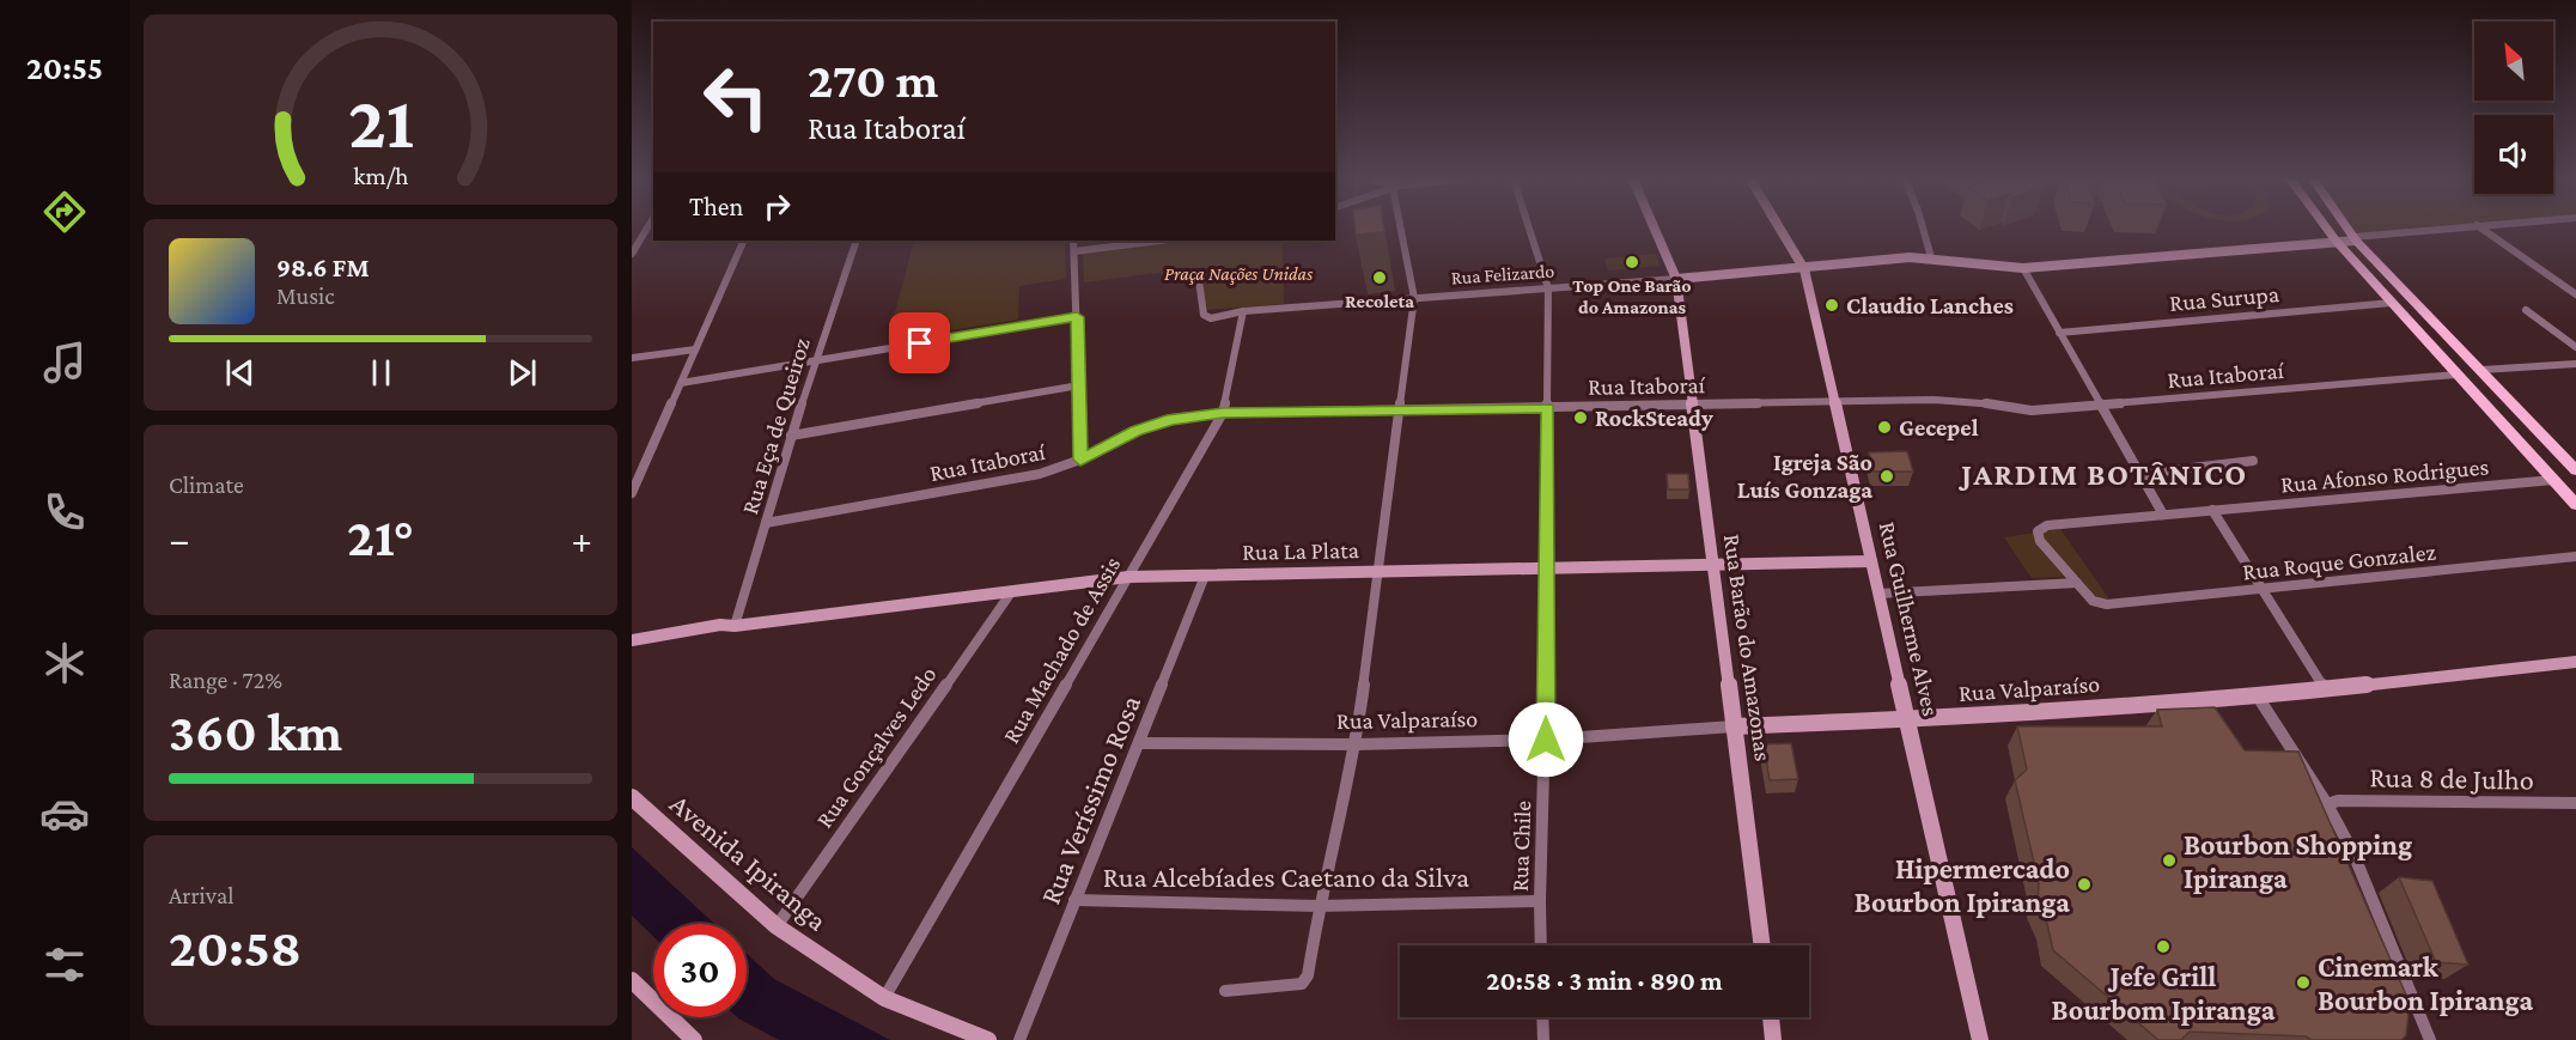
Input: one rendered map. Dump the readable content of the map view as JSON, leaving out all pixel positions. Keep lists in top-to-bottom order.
{
  "streets": {
    "main road": [
      "Rua Felizardo",
      "Rua La Plata",
      "Rua Guilherme Alves",
      "Rua Barão do Amazonas",
      "Rua Valparaíso",
      "Avenida Ipiranga"
    ],
    "street": [
      "Rua Surupa",
      "Rua Itaboraí",
      "Rua Eça de Queiroz",
      "Rua Afonso Rodrigues",
      "Rua Roque Gonzalez",
      "Rua Machado de Assis",
      "Rua Gonçalves Ledo",
      "Rua 8 de Julho",
      "Rua Veríssimo Rosa",
      "Rua Chile",
      "Rua Alcebíades Caetano da Silva"
    ]
  },
  "crossings": [
    ["Rua Felizardo", "Rua Guilherme Alves"],
    ["Rua Felizardo", "Rua Barão do Amazonas"],
    ["Rua Felizardo", "Rua Machado de Assis"],
    ["Rua Felizardo", "Rua Chile"],
    ["Rua Itaboraí", "Rua Eça de Queiroz"],
    ["Rua Itaboraí", "Rua Guilherme Alves"],
    ["Rua Itaboraí", "Rua Barão do Amazonas"],
    ["Rua Itaboraí", "Rua Machado de Assis"],
    ["Rua Itaboraí", "Rua Chile"],
    ["Rua Eça de Queiroz", "Rua La Plata"],
    ["Rua Afonso Rodrigues", "Rua Roque Gonzalez"],
    ["Rua La Plata", "Rua Guilherme Alves"],
    ["Rua La Plata", "Rua Barão do Amazonas"],
    ["Rua La Plata", "Rua Machado de Assis"],
    ["Rua La Plata", "Rua Gonçalves Ledo"],
    ["Rua La Plata", "Rua Veríssimo Rosa"],
    ["Rua La Plata", "Rua Chile"],
    ["Rua Guilherme Alves", "Rua Valparaíso"],
    ["Rua Barão do Amazonas", "Rua Valparaíso"],
    ["Rua Machado de Assis", "Avenida Ipiranga"],
    ["Rua Valparaíso", "Rua Veríssimo Rosa"],
    ["Rua Valparaíso", "Rua Chile"],
    ["Rua Gonçalves Ledo", "Avenida Ipiranga"],
    ["Rua Veríssimo Rosa", "Rua Alcebíades Caetano da Silva"],
    ["Rua Chile", "Rua Alcebíades Caetano da Silva"]
  ],
  "districts": ["JARDIM BOTÂNICO"],
  "parks": ["Praça Nações Unidas"],
  "places": [
    "Top One Barão do Amazonas",
    "Recoleta",
    "Claudio Lanches",
    "RockSteady",
    "Gecepel",
    "Igreja São Luís Gonzaga",
    "Bourbon Shopping Ipiranga",
    "Hipermercado Bourbon Ipiranga",
    "Jefe Grill Bourbom Ipiranga",
    "Cinemark Bourbon Ipiranga"
  ],
  "north": "top left",
  "page": {
    "tabs": "20:55",
    "turn": ["270 m", "Rua Itaboraí"],
    "then": "Then",
    "song": ["98.6 FM", "Music"],
    "tile": [
      "Climate",
      ["Range · 72%", "360 km"],
      ["Arrival", "20:58"]
    ],
    "heat": ["−", "21°", "+"],
    "limit": "30",
    "trip": "20:58 · 3 min · 890 m",
    "gauge": ["21", "km/h"]
  }
}
